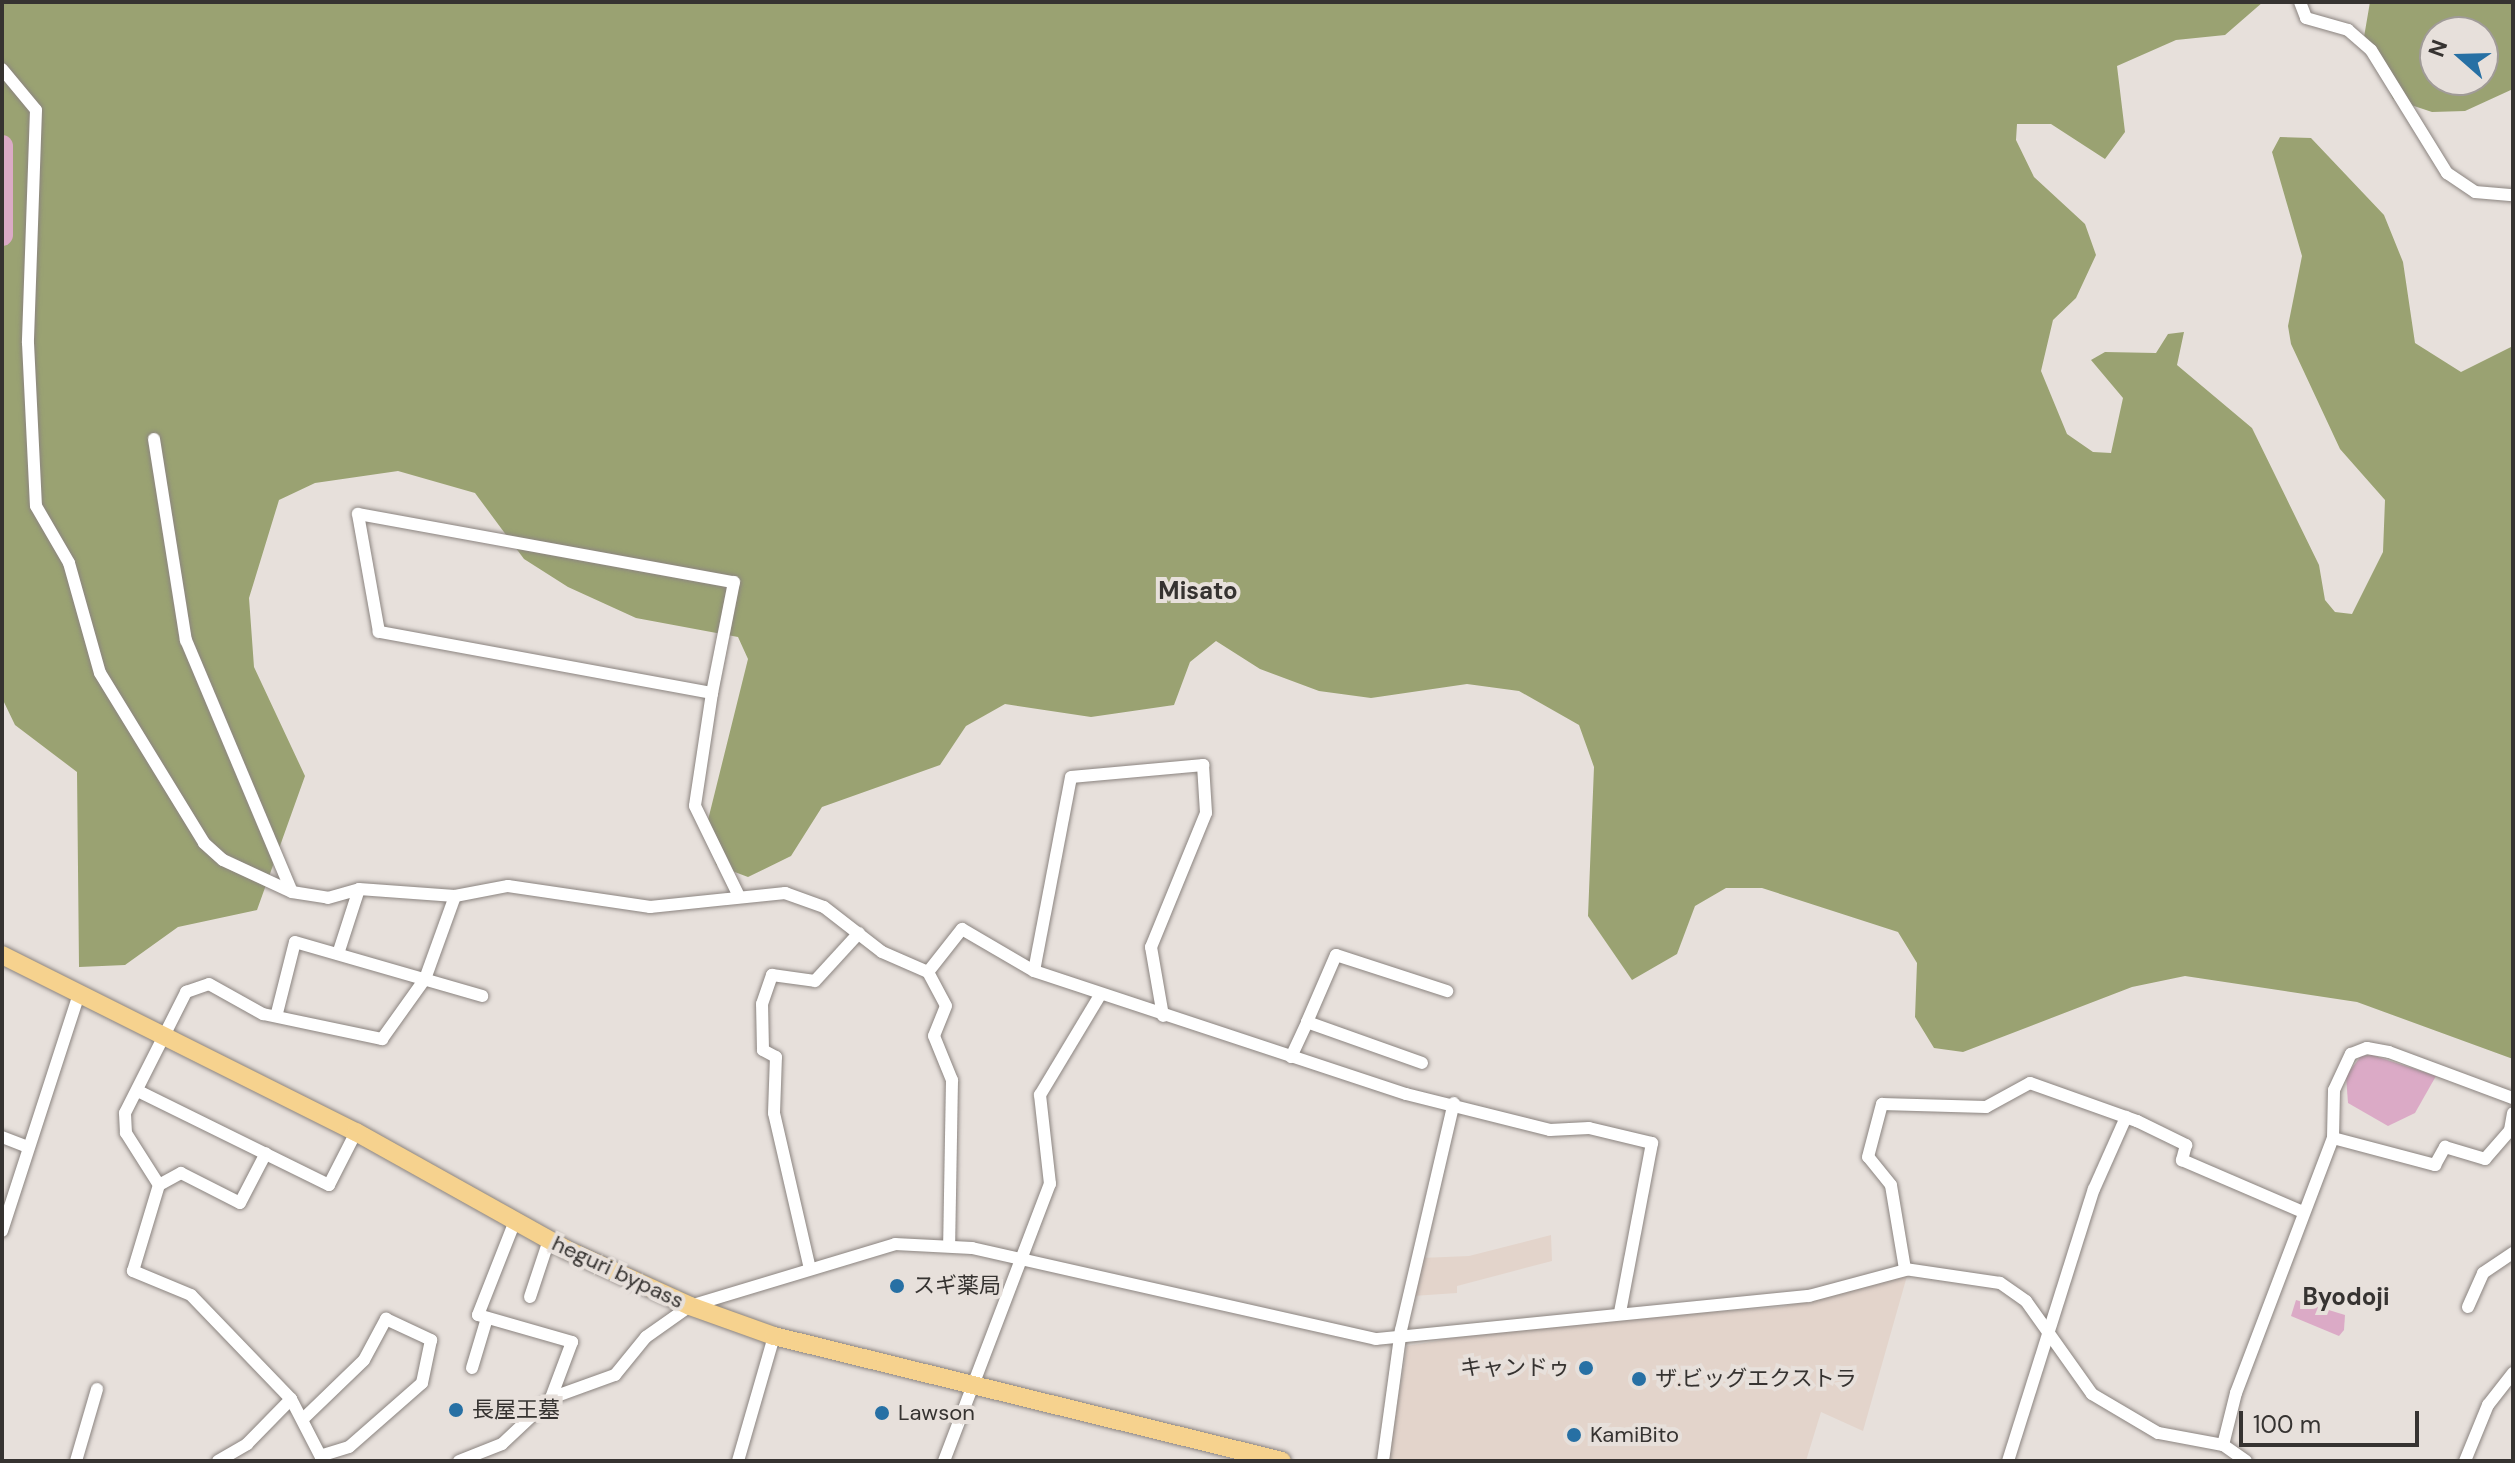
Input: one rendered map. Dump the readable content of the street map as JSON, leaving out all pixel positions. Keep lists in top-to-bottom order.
{
  "streets": {
    "highway": ["heguri bypass"]
  },
  "districts": ["Misato", "Byodoji"],
  "places": [
    "スギ薬局",
    "キャンドゥ",
    "ザ.ビッグエクストラ",
    "長屋王墓",
    "Lawson",
    "KamiBito"
  ],
  "scale_bar": "100 m",
  "north": "left"
}
